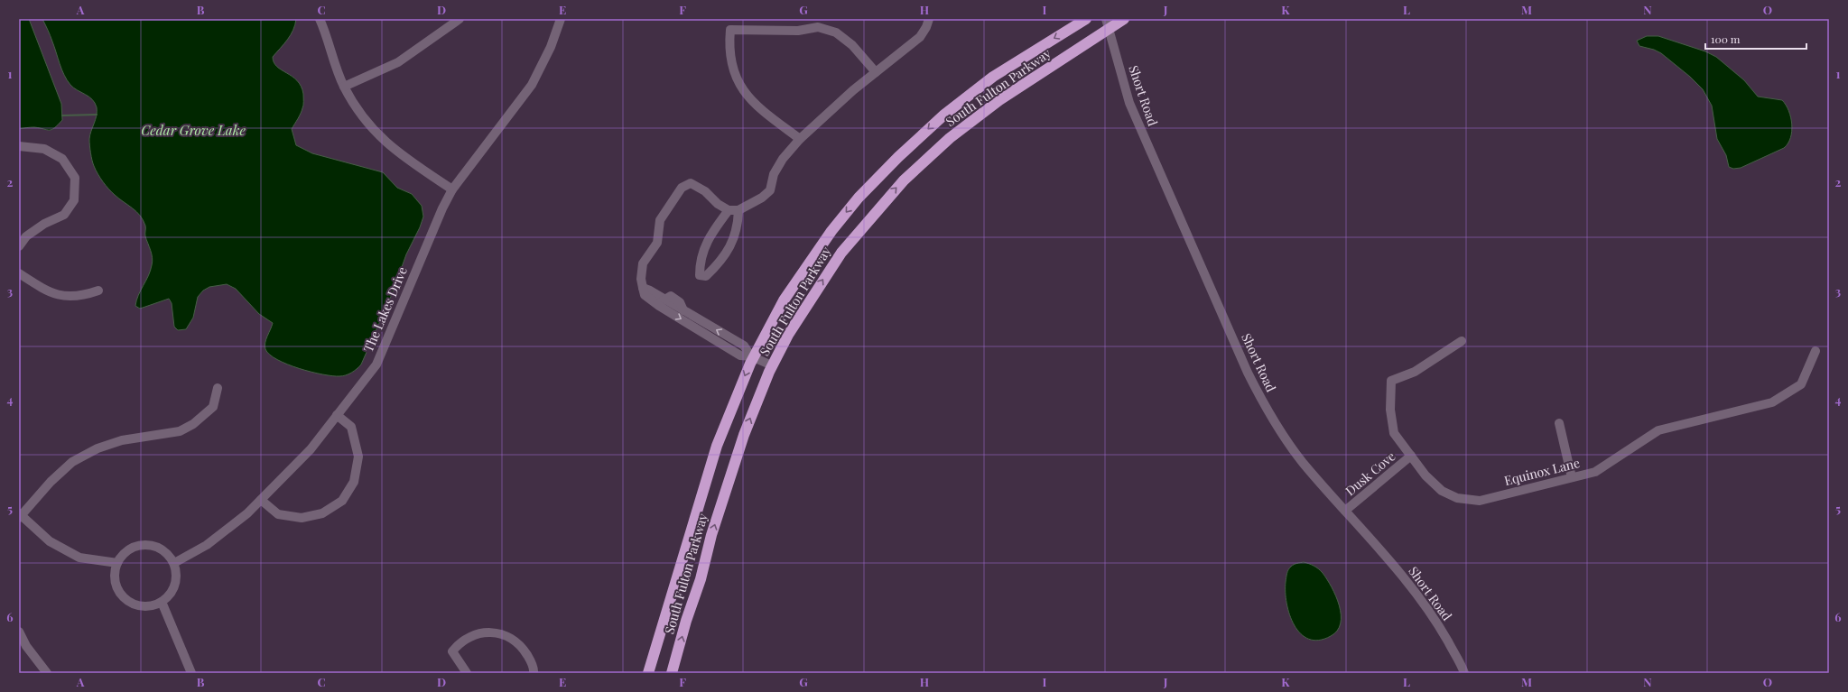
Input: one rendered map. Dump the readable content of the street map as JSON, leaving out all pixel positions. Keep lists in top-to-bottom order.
{
  "streets": {
    "highway": ["South Fulton Parkway"],
    "street": [
      "Short Road",
      "The Lakes Drive",
      "Equinox Lane",
      "Dusk Cove"
    ]
  },
  "crossings": [
    ["South Fulton Parkway", "Short Road"],
    ["Short Road", "Dusk Cove"],
    ["Equinox Lane", "Dusk Cove"]
  ],
  "water": ["Cedar Grove Lake"],
  "scale_bar": "100 m",
  "grid": {
    "columns": [
      "A",
      "B",
      "C",
      "D",
      "E",
      "F",
      "G",
      "H",
      "I",
      "J",
      "K",
      "L",
      "M",
      "N",
      "O"
    ],
    "rows": [
      "1",
      "2",
      "3",
      "4",
      "5",
      "6"
    ]
  }
}
